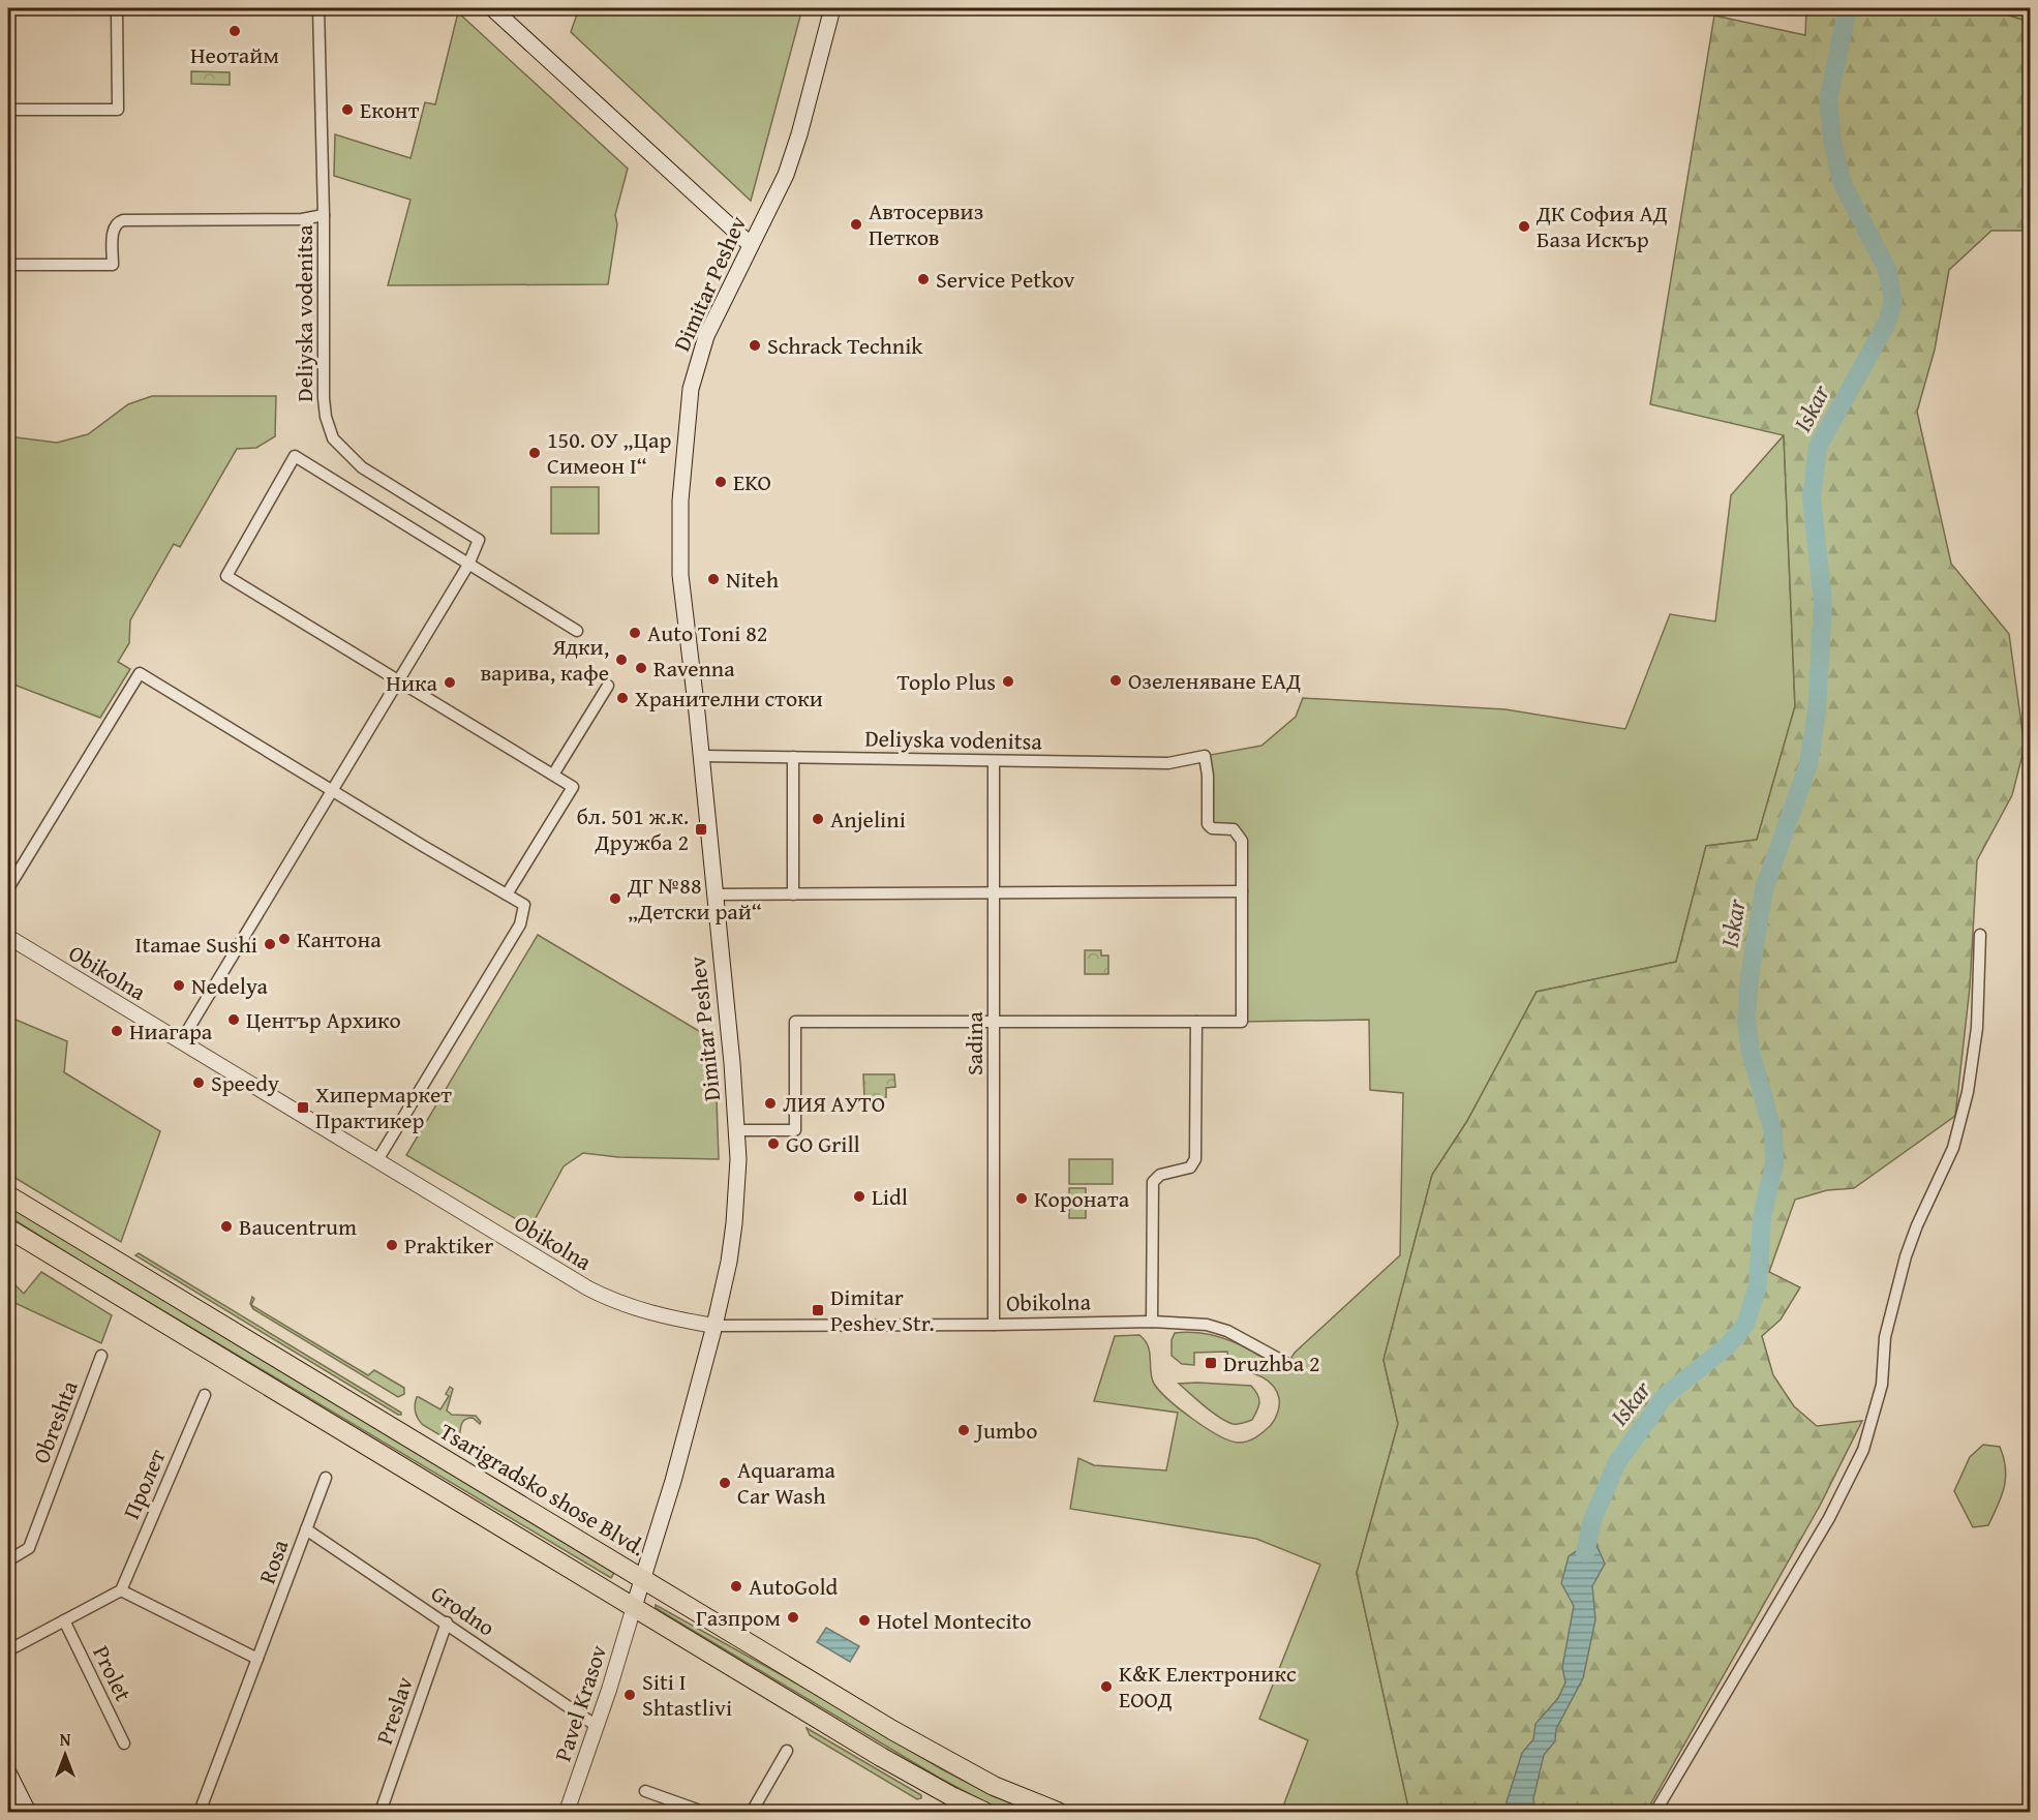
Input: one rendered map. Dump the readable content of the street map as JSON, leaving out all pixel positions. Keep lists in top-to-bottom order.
{
  "streets": {
    "highway": ["Tsarigradsko shose Blvd."],
    "main road": ["Dimitar Peshev"],
    "street": [
      "Deliyska vodenitsa",
      "Obikolna",
      "Sadina",
      "Obreshta",
      "Пролет",
      "Rosa",
      "Grodno",
      "Prolet",
      "Pavel Krasov",
      "Preslav"
    ]
  },
  "crossings": [
    ["Dimitar Peshev", "Deliyska vodenitsa"],
    ["Dimitar Peshev", "Obikolna"],
    ["Dimitar Peshev", "Tsarigradsko shose Blvd."],
    ["Dimitar Peshev", "Pavel Krasov"],
    ["Deliyska vodenitsa", "Sadina"],
    ["Obikolna", "Sadina"],
    ["Rosa", "Grodno"],
    ["Grodno", "Pavel Krasov"],
    ["Grodno", "Preslav"]
  ],
  "water": ["Iskar"],
  "places": {
    "other": [
      "Неотайм",
      "Еконт",
      "Автосервиз Петков",
      "ДК София АД База Искър",
      "Service Petkov",
      "Schrack Technik",
      "150. ОУ „Цар Симеон I“",
      "EKO",
      "Niteh",
      "Auto Toni 82",
      "Ядки, варива, кафе",
      "Ravenna",
      "Озеленяване ЕАД",
      "Toplo Plus",
      "Ника",
      "Хранителни стоки",
      "Anjelini",
      "ДГ №88 „Детски рай“",
      "Кантона",
      "Itamae Sushi",
      "Nedelya",
      "Център Архико",
      "Ниагара",
      "Speedy",
      "ЛИЯ АУТО",
      "GO Grill",
      "Lidl",
      "Короната",
      "Baucentrum",
      "Praktiker",
      "Jumbo",
      "Aquarama Car Wash",
      "AutoGold",
      "Газпром",
      "Hotel Montecito",
      "K&K Електроникс ЕООД",
      "Siti I Shtastlivi"
    ],
    "transit": [
      "бл. 501 ж.к. Дружба 2",
      "Хипермаркет Практикер",
      "Dimitar Peshev Str.",
      "Druzhba 2"
    ]
  },
  "north": "top"
}
